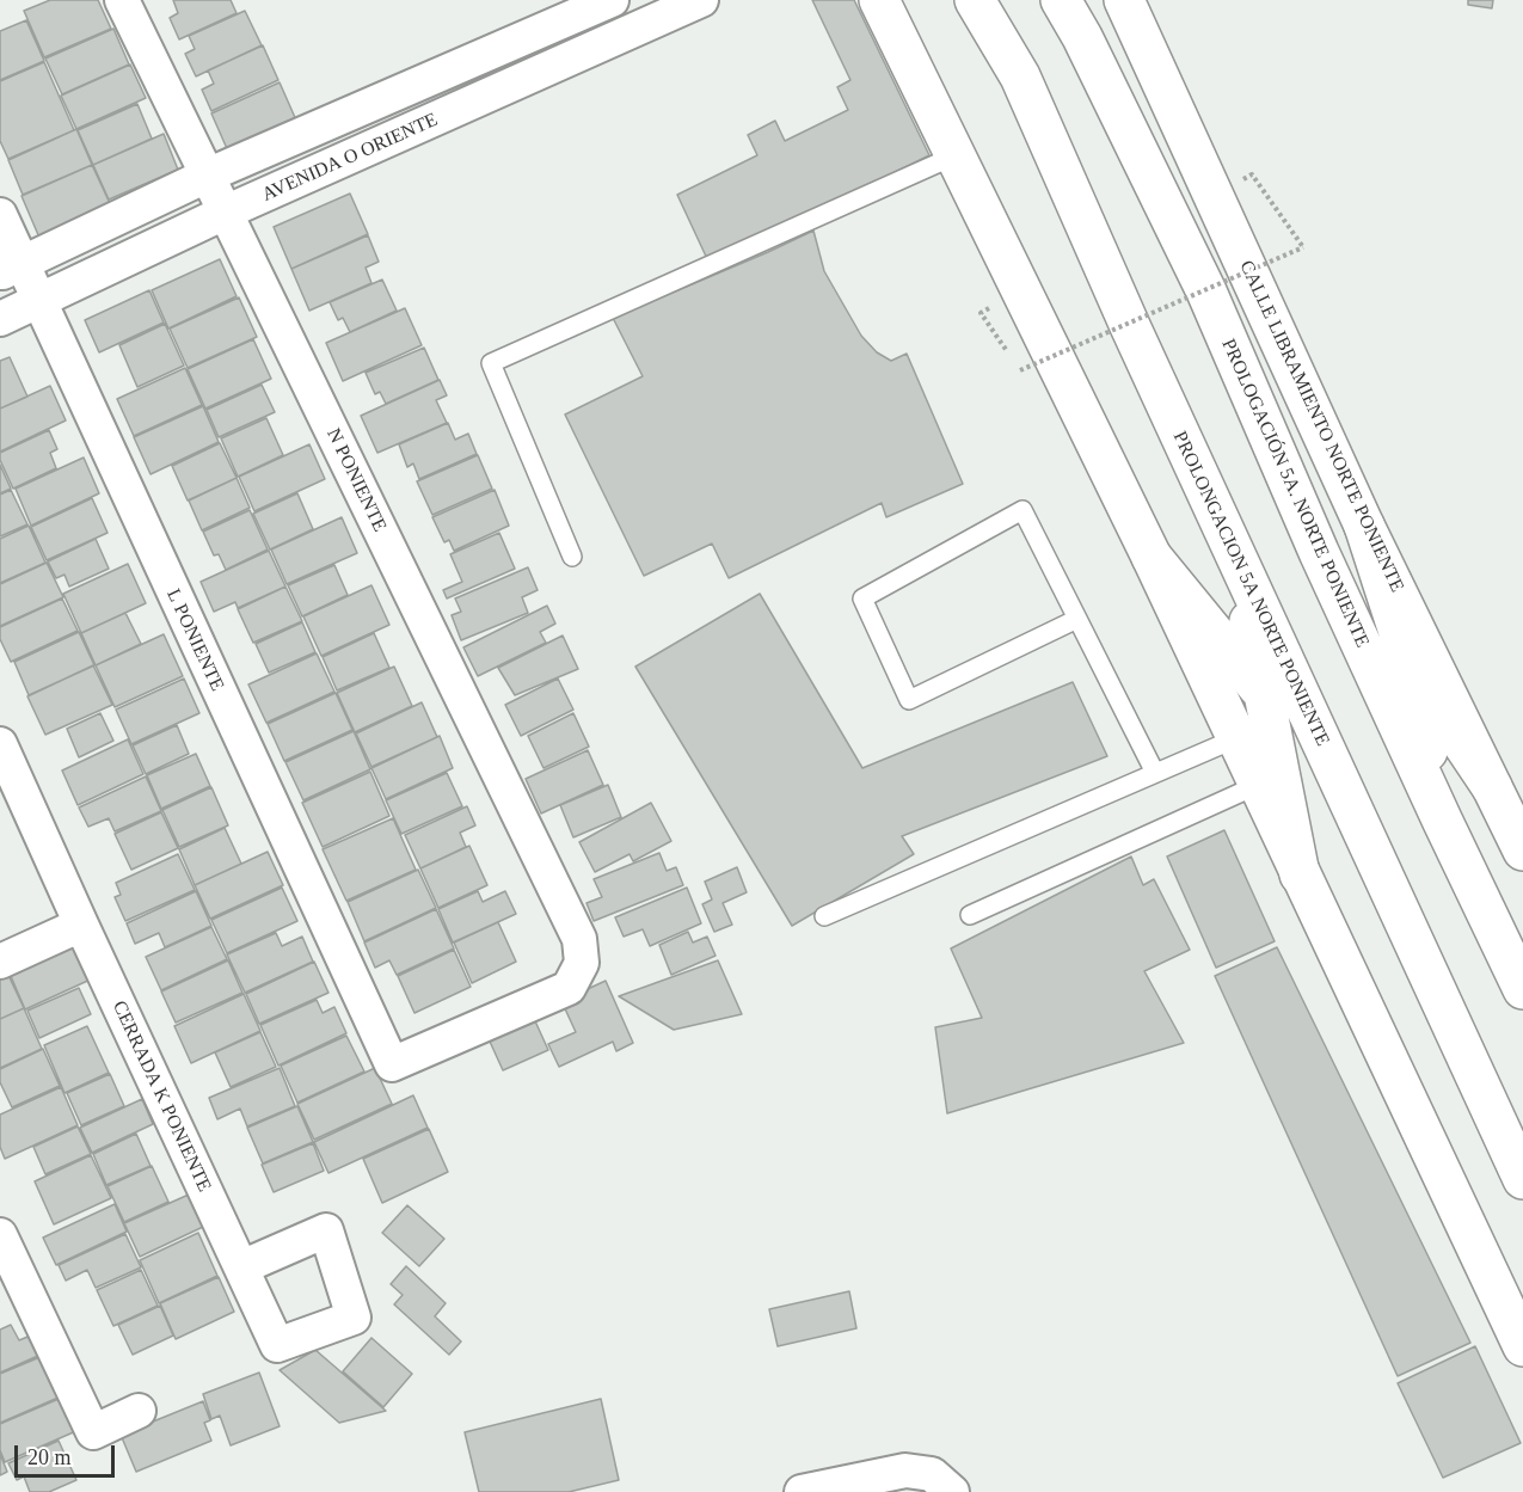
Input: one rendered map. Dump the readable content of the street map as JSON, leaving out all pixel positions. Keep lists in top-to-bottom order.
{
  "streets": {
    "main road": ["CALLE LIBRAMIENTO NORTE PONIENTE", "PROLOGACIÓN 5A. NORTE PONIENTE", "PROLONGACION 5A NORTE PONIENTE"],
    "street": [
      "AVENIDA O ORIENTE",
      "N PONIENTE",
      "L PONIENTE",
      "CERRADA K PONIENTE"
    ]
  },
  "crossings": [
    ["AVENIDA O ORIENTE", "N PONIENTE"],
    ["AVENIDA O ORIENTE", "L PONIENTE"],
    ["N PONIENTE", "L PONIENTE"]
  ],
  "scale_bar": "20 m"
}
